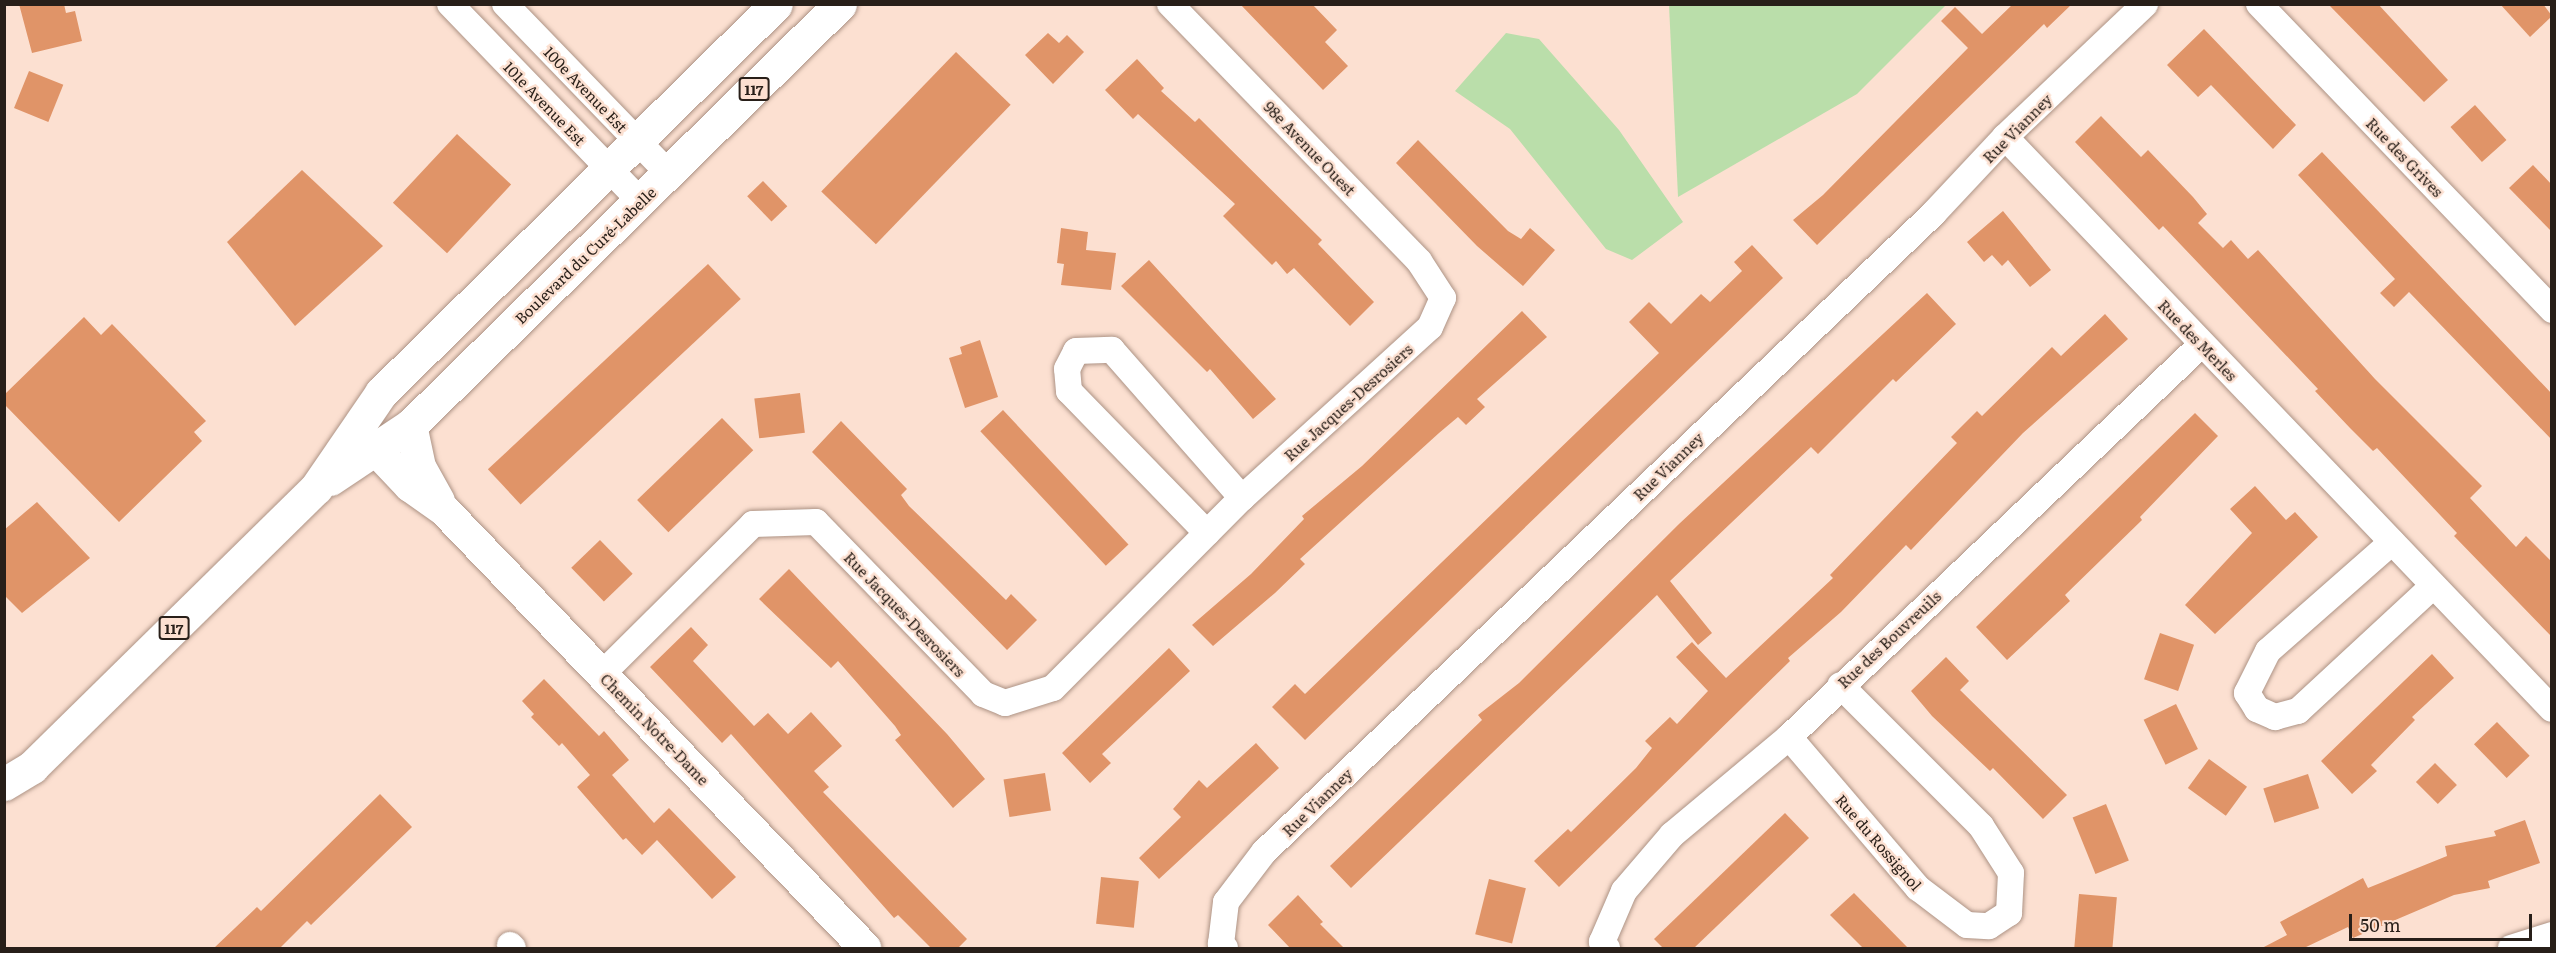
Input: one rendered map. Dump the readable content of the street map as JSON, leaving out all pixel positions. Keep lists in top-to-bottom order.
{
  "streets": {
    "main road": ["117", "Boulevard du Curé-Labelle"],
    "street": [
      "100e Avenue Est",
      "101e Avenue Est",
      "Rue Vianney",
      "98e Avenue Ouest",
      "Rue des Grives",
      "Rue des Merles",
      "Rue Jacques-Desrosiers",
      "Rue des Bouvreuils",
      "Chemin Notre-Dame",
      "Rue du Rossignol"
    ]
  },
  "crossings": [
    ["100e Avenue Est", "Boulevard du Curé-Labelle"],
    ["101e Avenue Est", "Boulevard du Curé-Labelle"],
    ["Rue Vianney", "Rue des Merles"],
    ["98e Avenue Ouest", "Rue Jacques-Desrosiers"],
    ["Boulevard du Curé-Labelle", "Chemin Notre-Dame"],
    ["Rue des Merles", "Rue des Bouvreuils"],
    ["Rue Jacques-Desrosiers", "Chemin Notre-Dame"],
    ["Rue des Bouvreuils", "Rue du Rossignol"]
  ],
  "scale_bar": "50 m"
}
